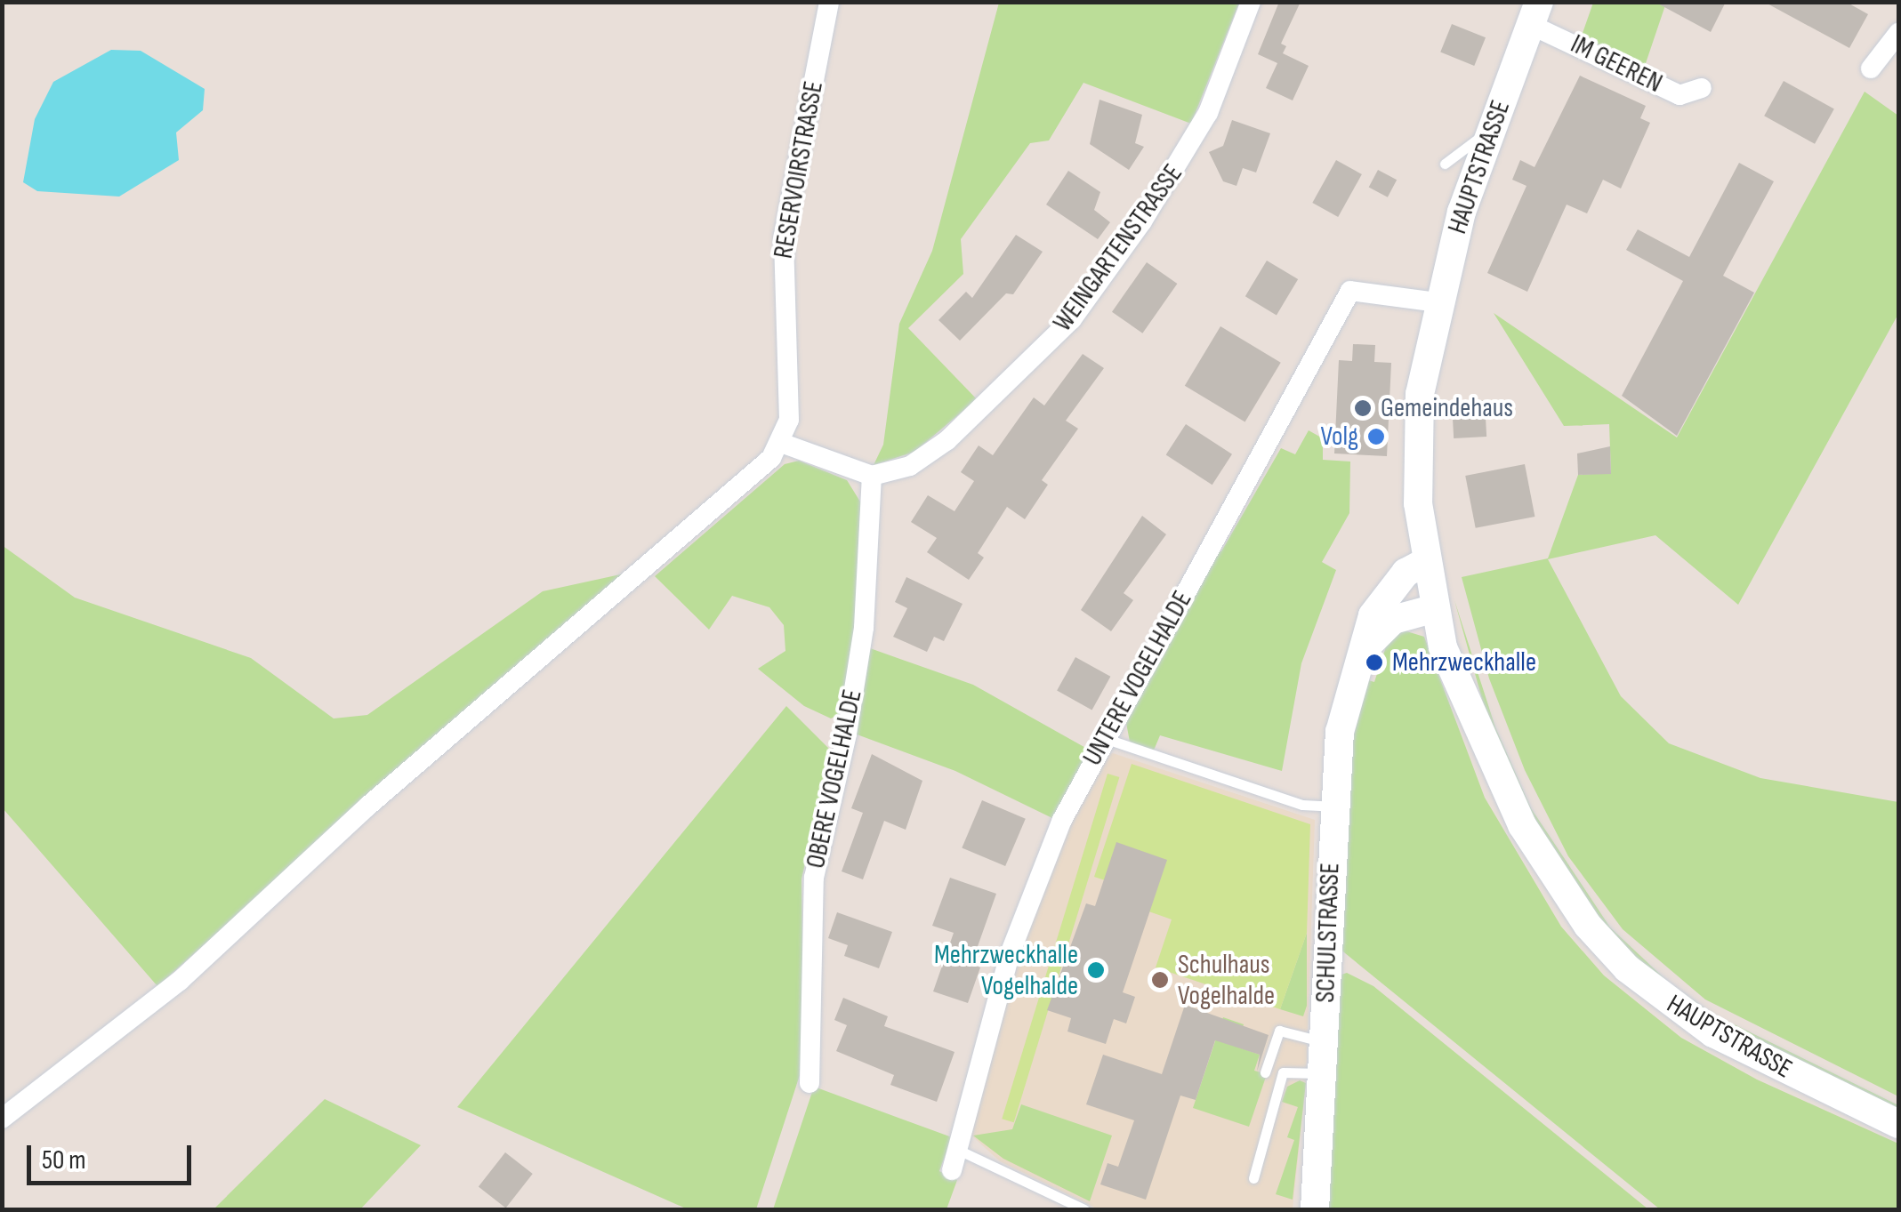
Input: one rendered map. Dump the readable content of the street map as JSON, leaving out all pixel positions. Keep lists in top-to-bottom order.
{
  "streets": {
    "main road": ["HAUPTSTRASSE", "SCHULSTRASSE"],
    "street": [
      "IM GEEREN",
      "RESERVOIRSTRASSE",
      "WEINGARTENSTRASSE",
      "UNTERE VOGELHALDE",
      "OBERE VOGELHALDE"
    ]
  },
  "crossings": [
    ["IM GEEREN", "HAUPTSTRASSE"],
    ["HAUPTSTRASSE", "UNTERE VOGELHALDE"],
    ["HAUPTSTRASSE", "SCHULSTRASSE"],
    ["WEINGARTENSTRASSE", "OBERE VOGELHALDE"]
  ],
  "places": [
    "Gemeindehaus",
    "Volg",
    "Mehrzweckhalle",
    "Mehrzweckhalle Vogelhalde",
    "Schulhaus Vogelhalde"
  ],
  "scale_bar": "50 m"
}
